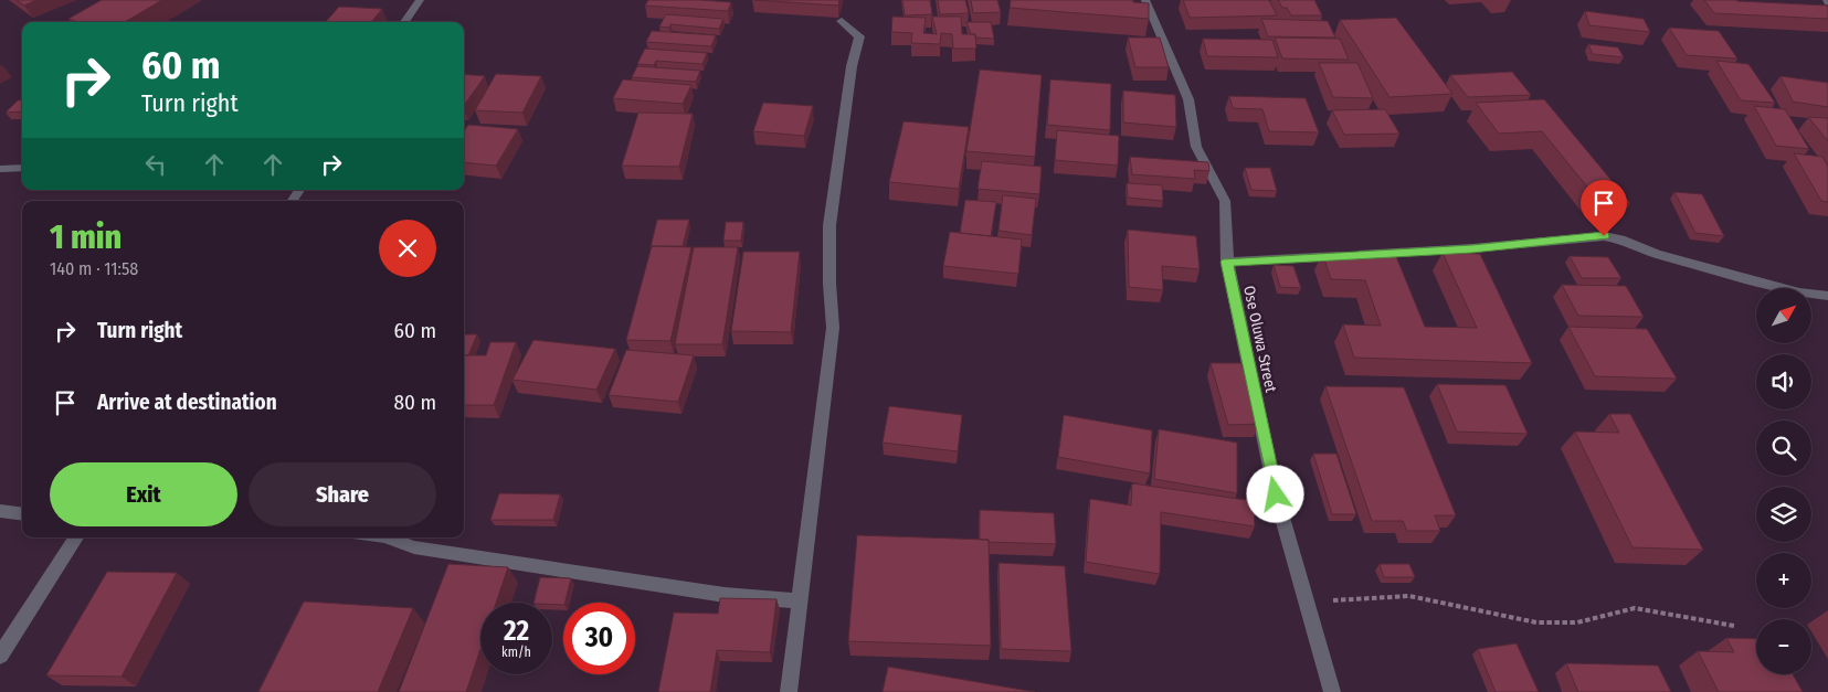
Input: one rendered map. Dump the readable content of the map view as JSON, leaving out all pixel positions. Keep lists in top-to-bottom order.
{
  "streets": {
    "street": ["Ose Oluwa Street"]
  },
  "north": "top right",
  "page": {
    "turn": ["60 m", "Turn right"],
    "heading": ["1 min", "140 m · 11:58"],
    "map_buttons": ["+", "−"],
    "list": [
      {
        "name": "Turn right",
        "value": "60 m"
      },
      {
        "name": "Arrive at destination",
        "value": "80 m"
      }
    ],
    "buttons": ["Exit", "Share"],
    "speed": "22 km/h",
    "limit": "30"
  }
}
